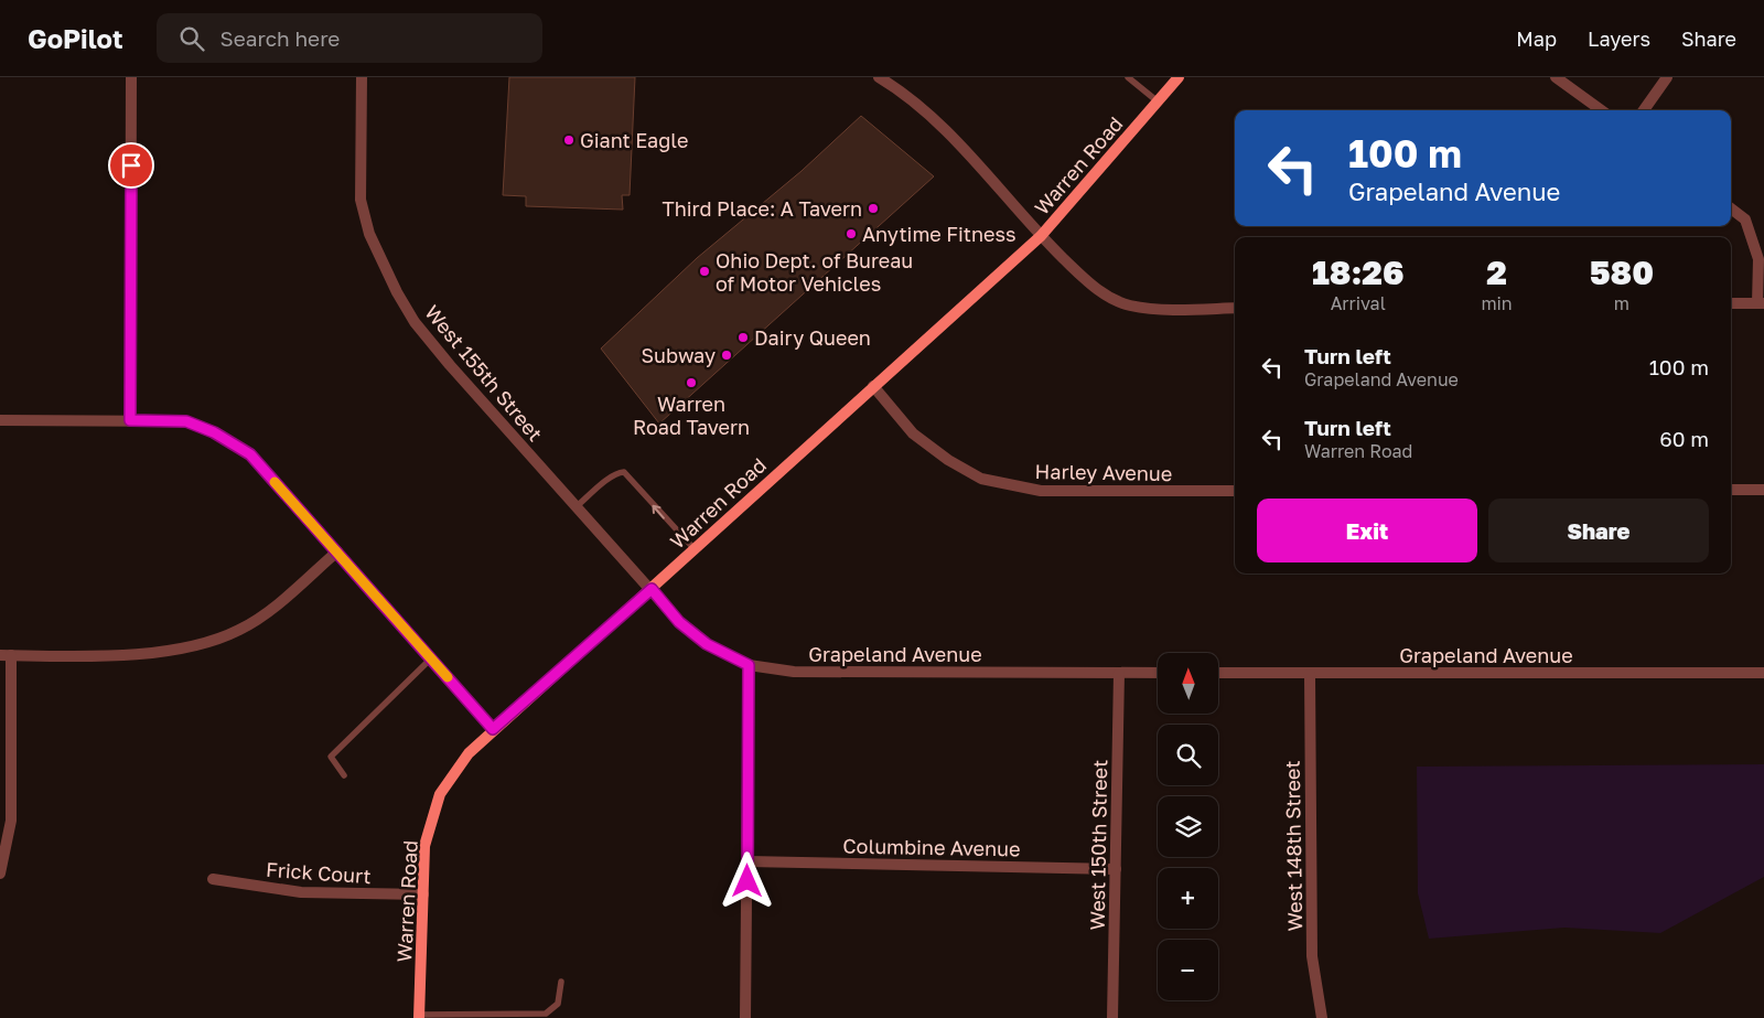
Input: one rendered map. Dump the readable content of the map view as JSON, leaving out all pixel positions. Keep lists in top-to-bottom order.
{
  "streets": {
    "main road": ["Warren Road"],
    "street": [
      "West 155th Street",
      "Harley Avenue",
      "Grapeland Avenue",
      "West 150th Street",
      "West 148th Street",
      "Columbine Avenue",
      "Frick Court"
    ]
  },
  "crossings": [
    ["Warren Road", "West 155th Street"],
    ["Warren Road", "Harley Avenue"],
    ["Warren Road", "Grapeland Avenue"],
    ["Warren Road", "Frick Court"],
    ["West 155th Street", "Grapeland Avenue"],
    ["Grapeland Avenue", "West 150th Street"],
    ["Grapeland Avenue", "West 148th Street"],
    ["West 150th Street", "Columbine Avenue"]
  ],
  "places": [
    "Giant Eagle",
    "Third Place: A Tavern",
    "Anytime Fitness",
    "Ohio Dept. of Bureau of Motor Vehicles",
    "Dairy Queen",
    "Subway",
    "Warren Road Tavern"
  ],
  "north": "top",
  "page": {
    "header": "GoPilot",
    "search": "Search here",
    "nav": ["Map", "Layers", "Share"],
    "turn": ["100 m", "Grapeland Avenue"],
    "eta": [
      "18:26",
      "Arrival",
      "2",
      "min",
      "580",
      "m"
    ],
    "list": [
      {
        "name": "Turn left",
        "note": "Grapeland Avenue",
        "value": "100 m"
      },
      {
        "name": "Turn left",
        "note": "Warren Road",
        "value": "60 m"
      }
    ],
    "buttons": ["Exit", "Share"],
    "map_buttons": ["+", "−"]
  }
}
